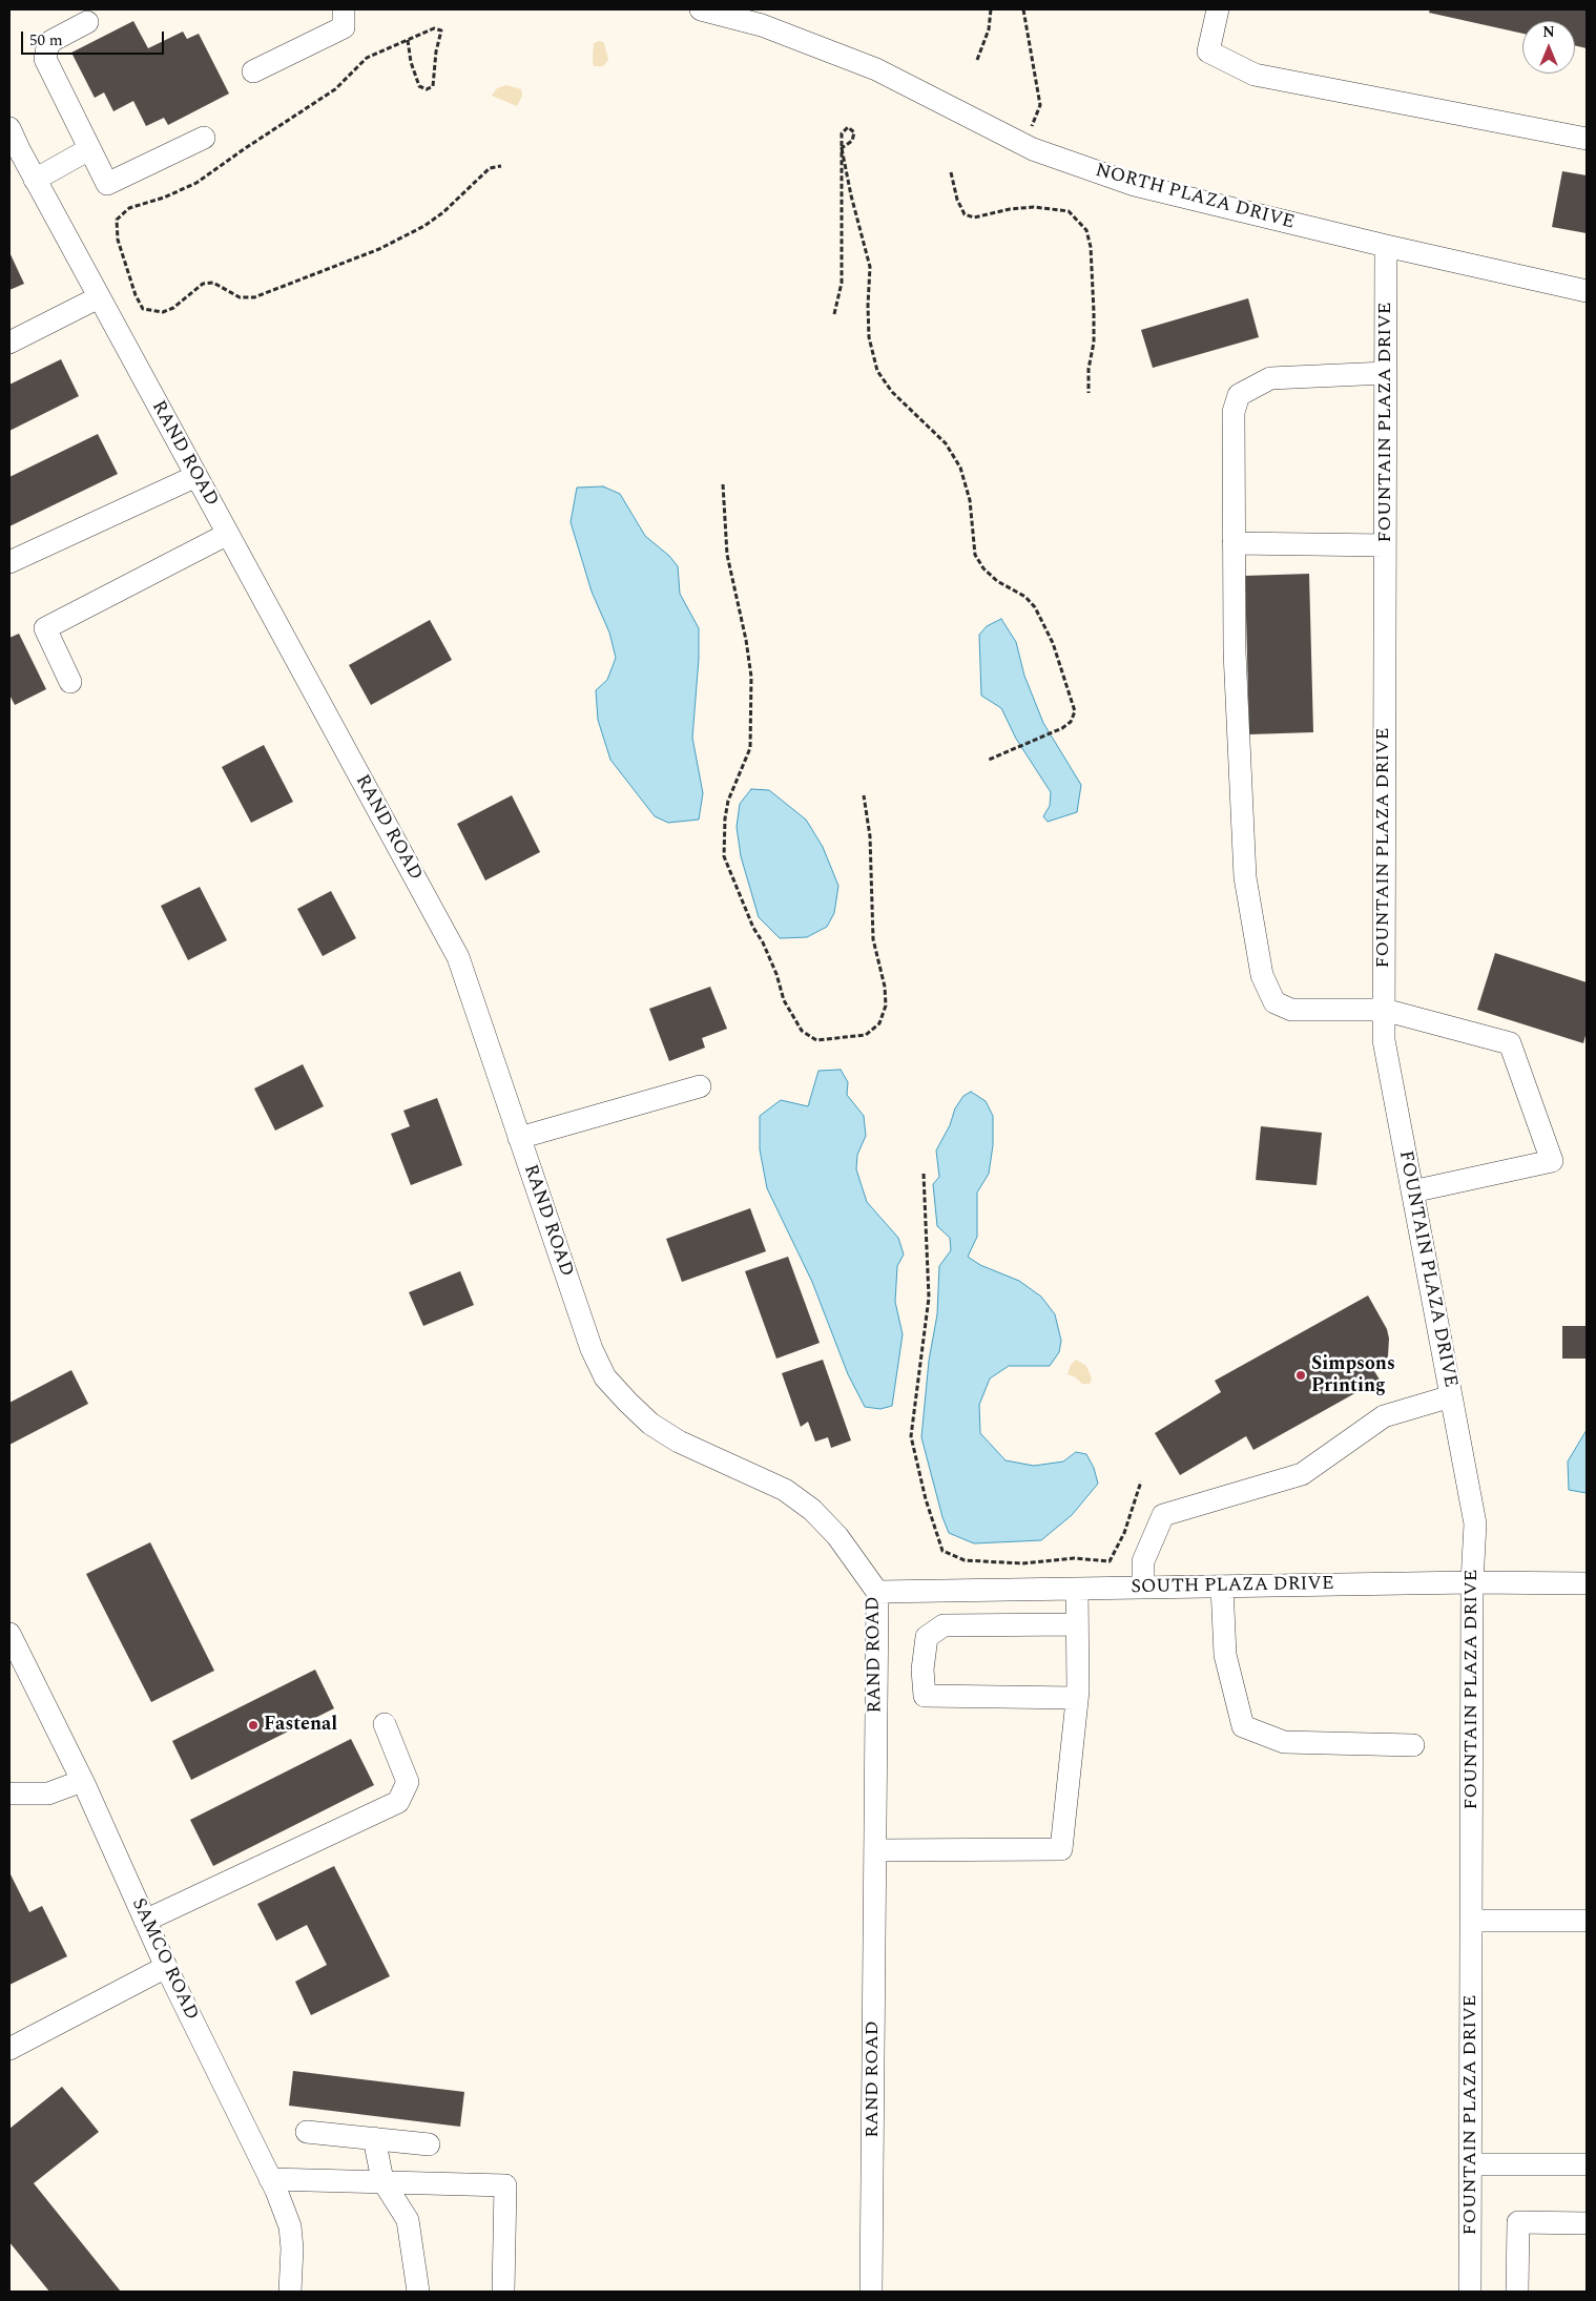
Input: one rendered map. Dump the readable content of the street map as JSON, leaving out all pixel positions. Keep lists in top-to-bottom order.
{
  "streets": {
    "street": [
      "NORTH PLAZA DRIVE",
      "FOUNTAIN PLAZA DRIVE",
      "RAND ROAD",
      "SOUTH PLAZA DRIVE",
      "SAMCO ROAD"
    ]
  },
  "crossings": [
    ["NORTH PLAZA DRIVE", "FOUNTAIN PLAZA DRIVE"],
    ["FOUNTAIN PLAZA DRIVE", "SOUTH PLAZA DRIVE"],
    ["RAND ROAD", "SOUTH PLAZA DRIVE"]
  ],
  "places": ["Simpsons Printing", "Fastenal"],
  "scale_bar": "50 m",
  "north": "top"
}
